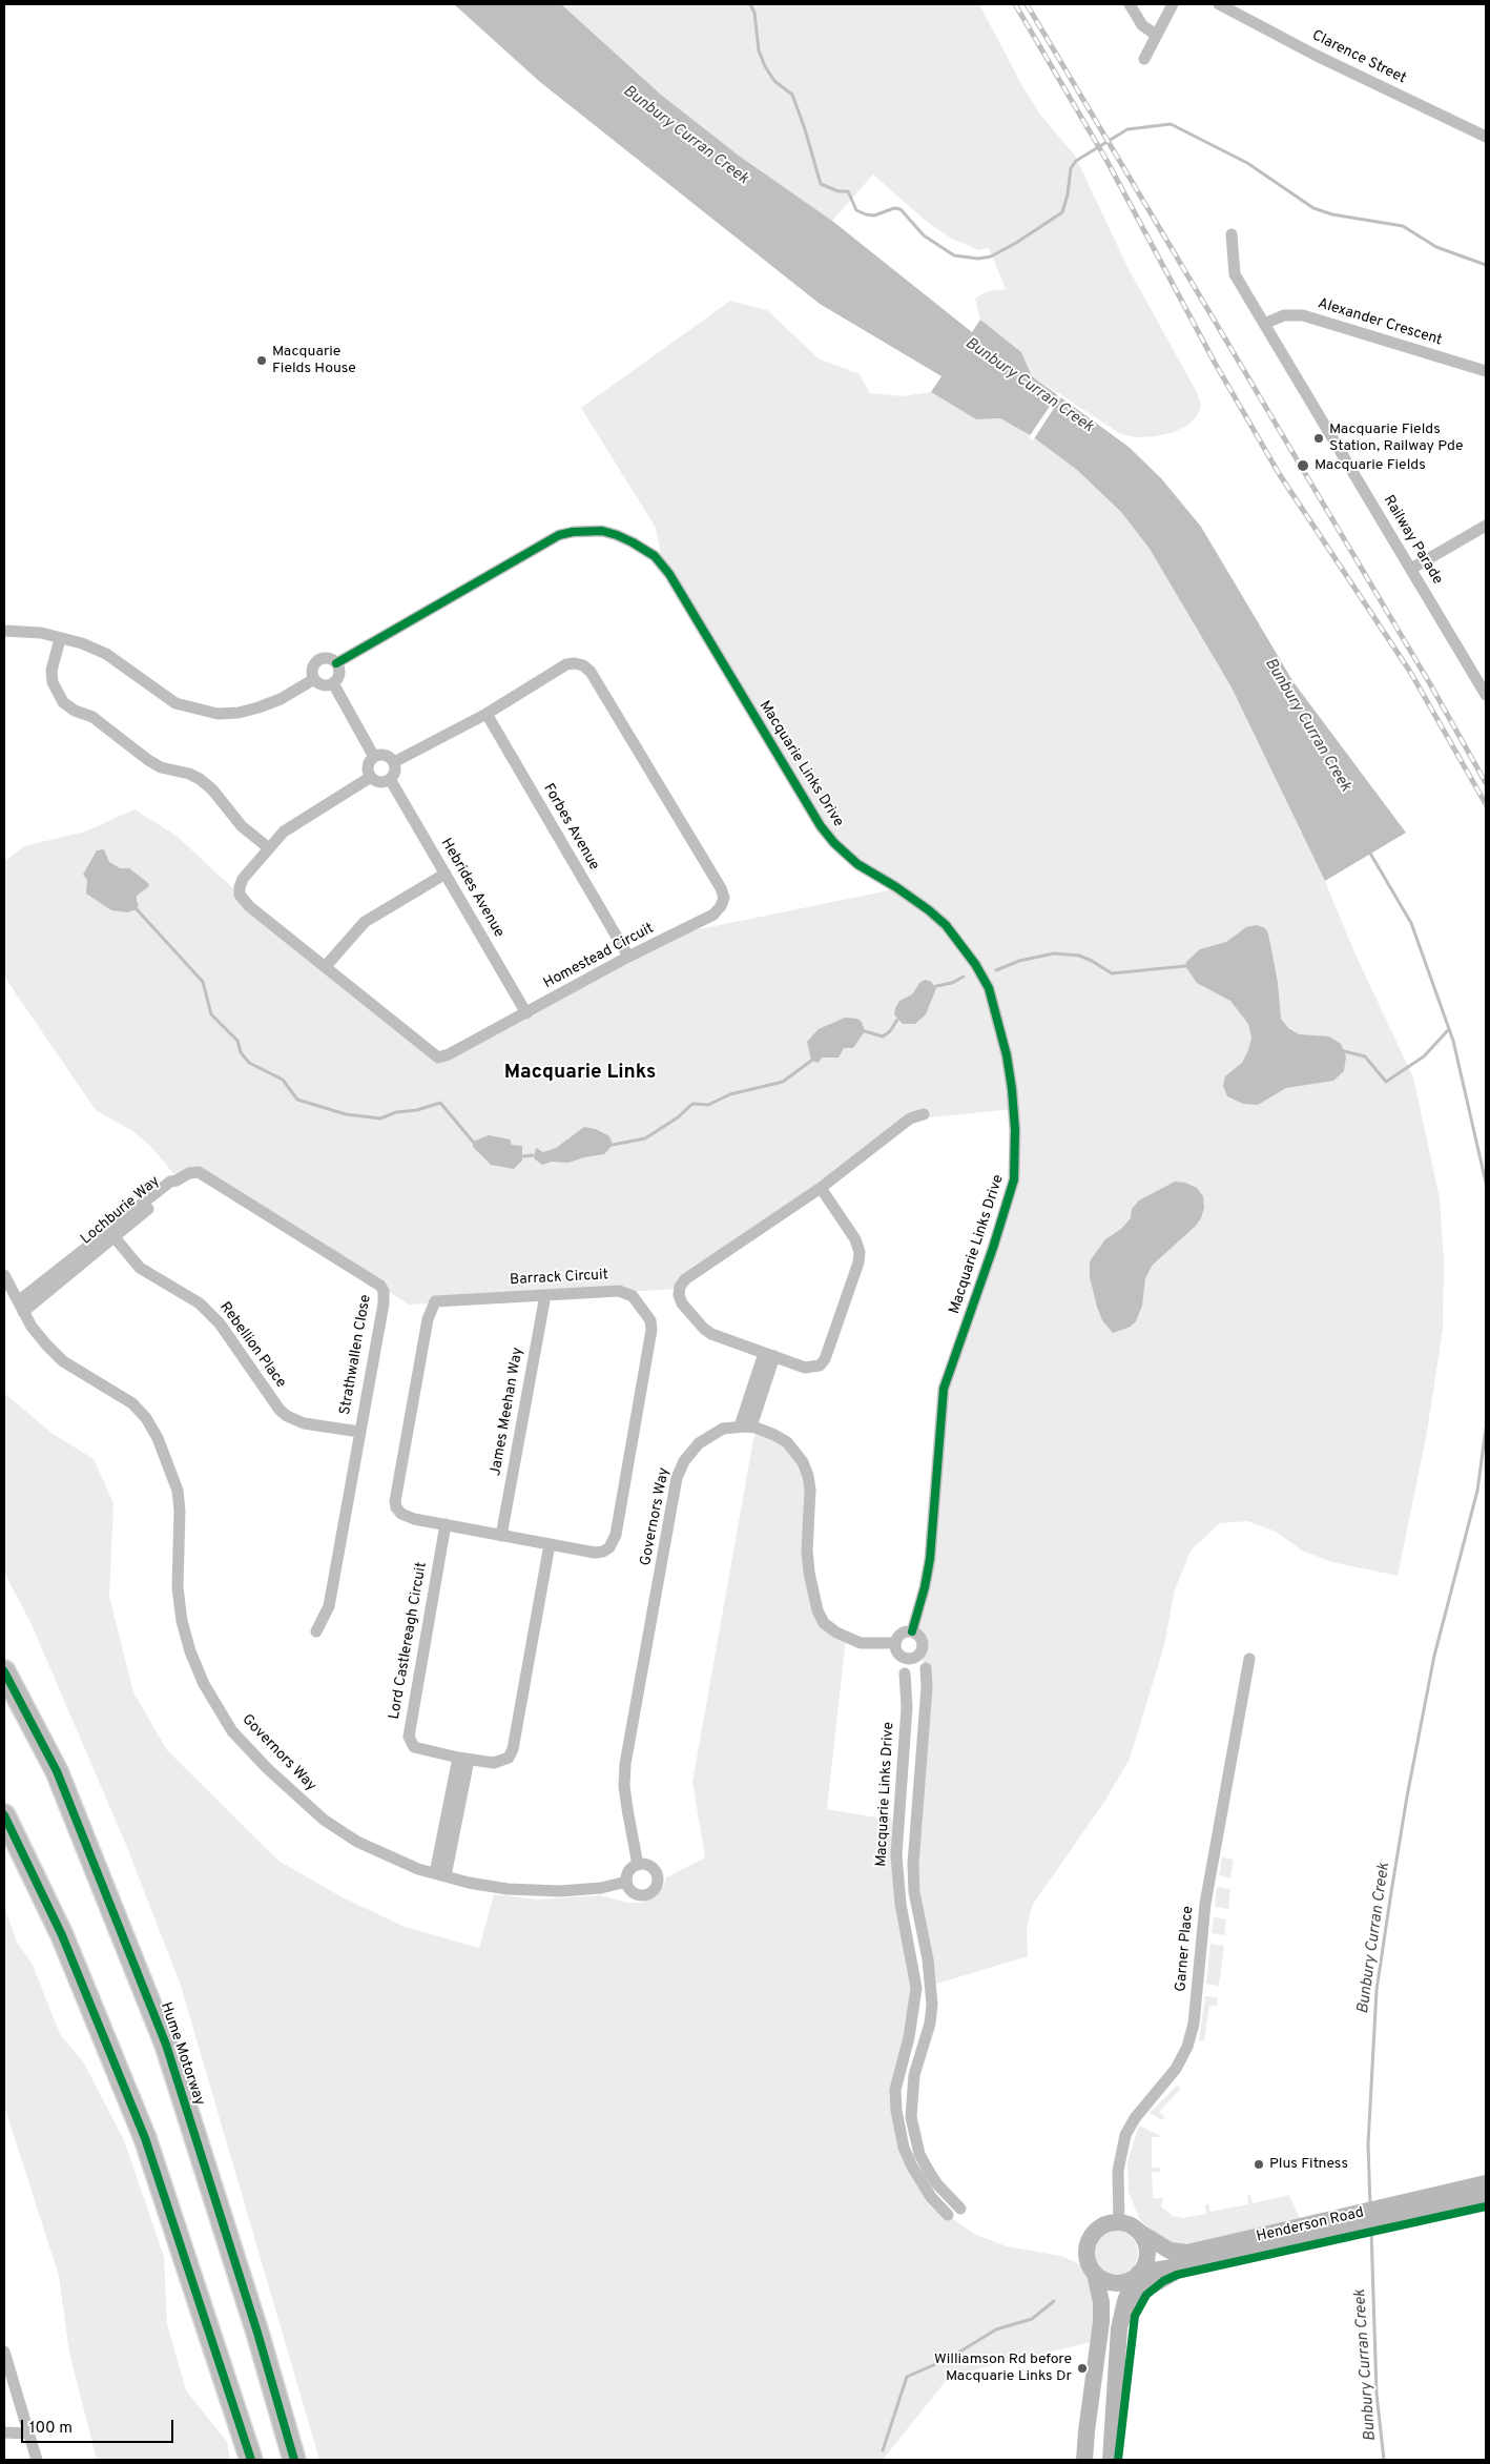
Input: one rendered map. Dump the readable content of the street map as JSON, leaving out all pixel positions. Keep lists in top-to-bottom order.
{
  "streets": {
    "highway": ["Hume Motorway"],
    "main road": ["Henderson Road"],
    "street": [
      "Clarence Street",
      "Alexander Crescent",
      "Railway Parade",
      "Macquarie Links Drive",
      "Forbes Avenue",
      "Hebrides Avenue",
      "Homestead Circuit",
      "Lochburie Way",
      "Barrack Circuit",
      "Rebellion Place",
      "Strathwallen Close",
      "James Meehan Way",
      "Governors Way",
      "Lord Castlereagh Circuit",
      "Garner Place"
    ]
  },
  "crossings": [
    ["Alexander Crescent", "Railway Parade"],
    ["Forbes Avenue", "Homestead Circuit"],
    ["Hebrides Avenue", "Homestead Circuit"],
    ["Lochburie Way", "Rebellion Place"],
    ["Lochburie Way", "Strathwallen Close"],
    ["Lochburie Way", "Governors Way"],
    ["Barrack Circuit", "James Meehan Way"],
    ["Barrack Circuit", "Lord Castlereagh Circuit"],
    ["Rebellion Place", "Strathwallen Close"],
    ["Garner Place", "Henderson Road"]
  ],
  "districts": ["Macquarie Links"],
  "water": ["Bunbury Curran Creek"],
  "places": [
    "Macquarie Fields House",
    "Macquarie Fields Station, Railway Pde",
    "Macquarie Fields",
    "Plus Fitness",
    "Williamson Rd before Macquarie Links Dr"
  ],
  "scale_bar": "100 m"
}
